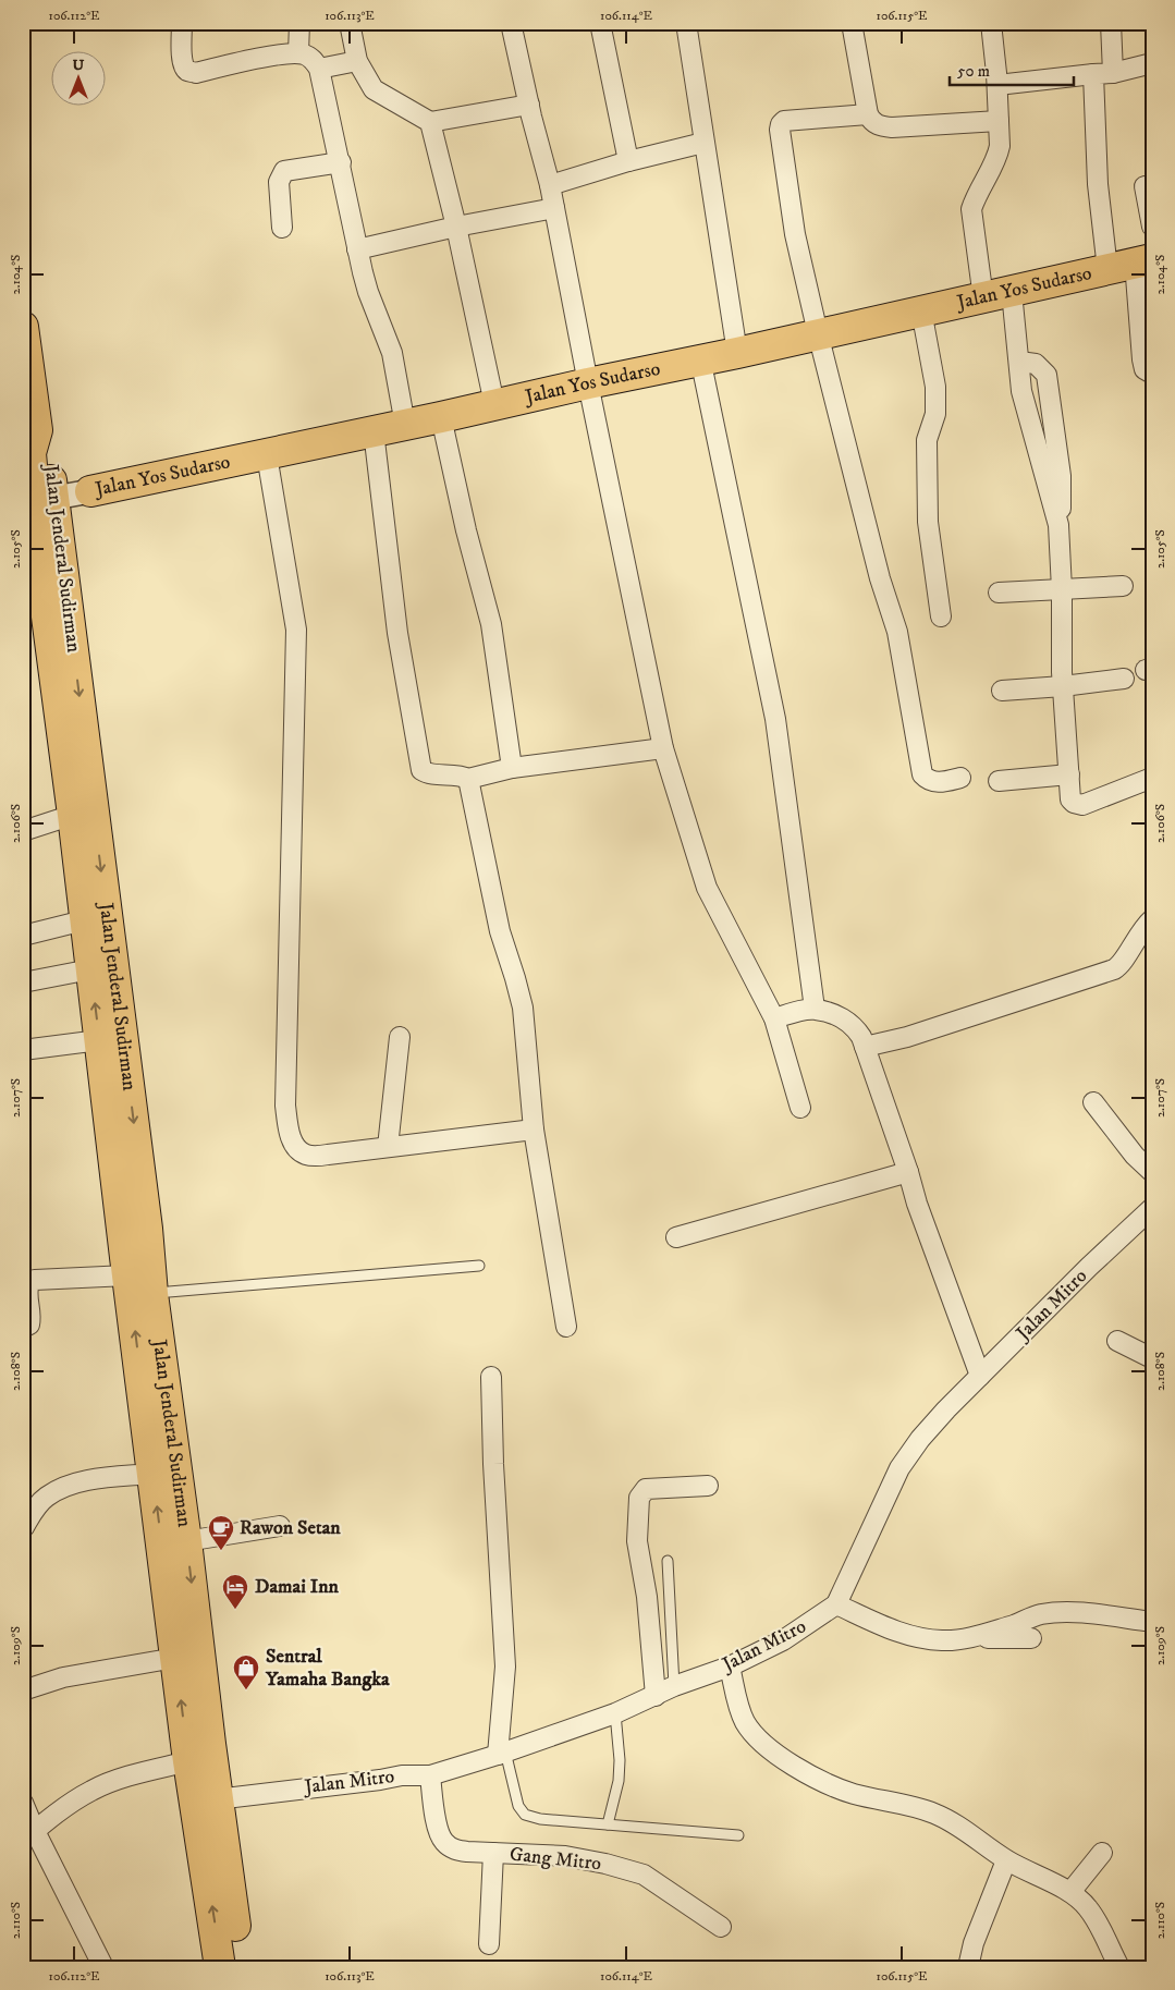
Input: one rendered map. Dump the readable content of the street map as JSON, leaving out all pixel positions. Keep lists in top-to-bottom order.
{
  "streets": {
    "highway": ["Jalan Yos Sudarso", "Jalan Jenderal Sudirman"],
    "street": ["Jalan Mitro", "Gang Mitro"]
  },
  "crossings": [
    ["Jalan Yos Sudarso", "Jalan Jenderal Sudirman"],
    ["Jalan Jenderal Sudirman", "Jalan Mitro"],
    ["Jalan Mitro", "Gang Mitro"]
  ],
  "places": {
    "cafe": ["Rawon Setan"],
    "hotel": ["Damai Inn"],
    "shop": ["Sentral Yamaha Bangka"]
  },
  "scale_bar": "50 m",
  "north": "top",
  "coordinates": [
    "106.112°E",
    "106.113°E",
    "106.114°E",
    "106.115°E",
    "2.104°S",
    "2.105°S",
    "2.106°S",
    "2.107°S",
    "2.108°S",
    "2.109°S",
    "2.110°S"
  ]
}
